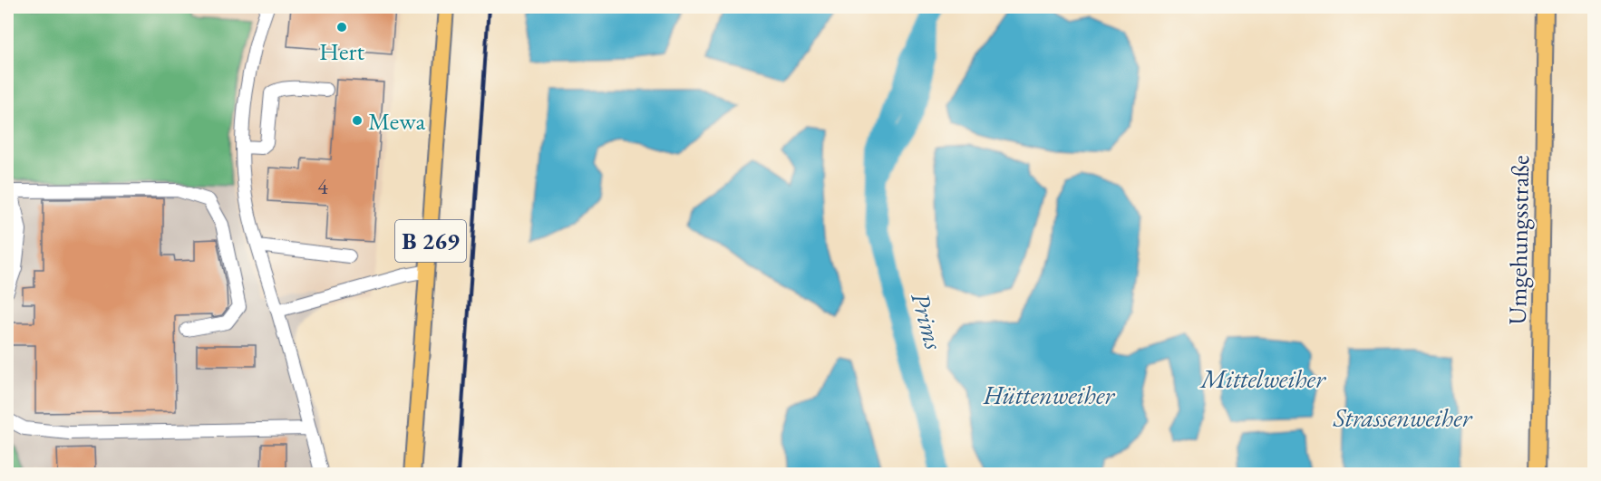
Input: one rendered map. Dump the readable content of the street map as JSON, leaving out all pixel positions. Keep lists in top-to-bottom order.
{
  "streets": {
    "main road": ["Umgehungsstraße", "B 269"]
  },
  "water": [
    "Prims",
    "Mittelweiher",
    "Hüttenweiher",
    "Strassenweiher"
  ],
  "places": ["Hert", "Mewa"],
  "house_numbers": ["4"]
}
